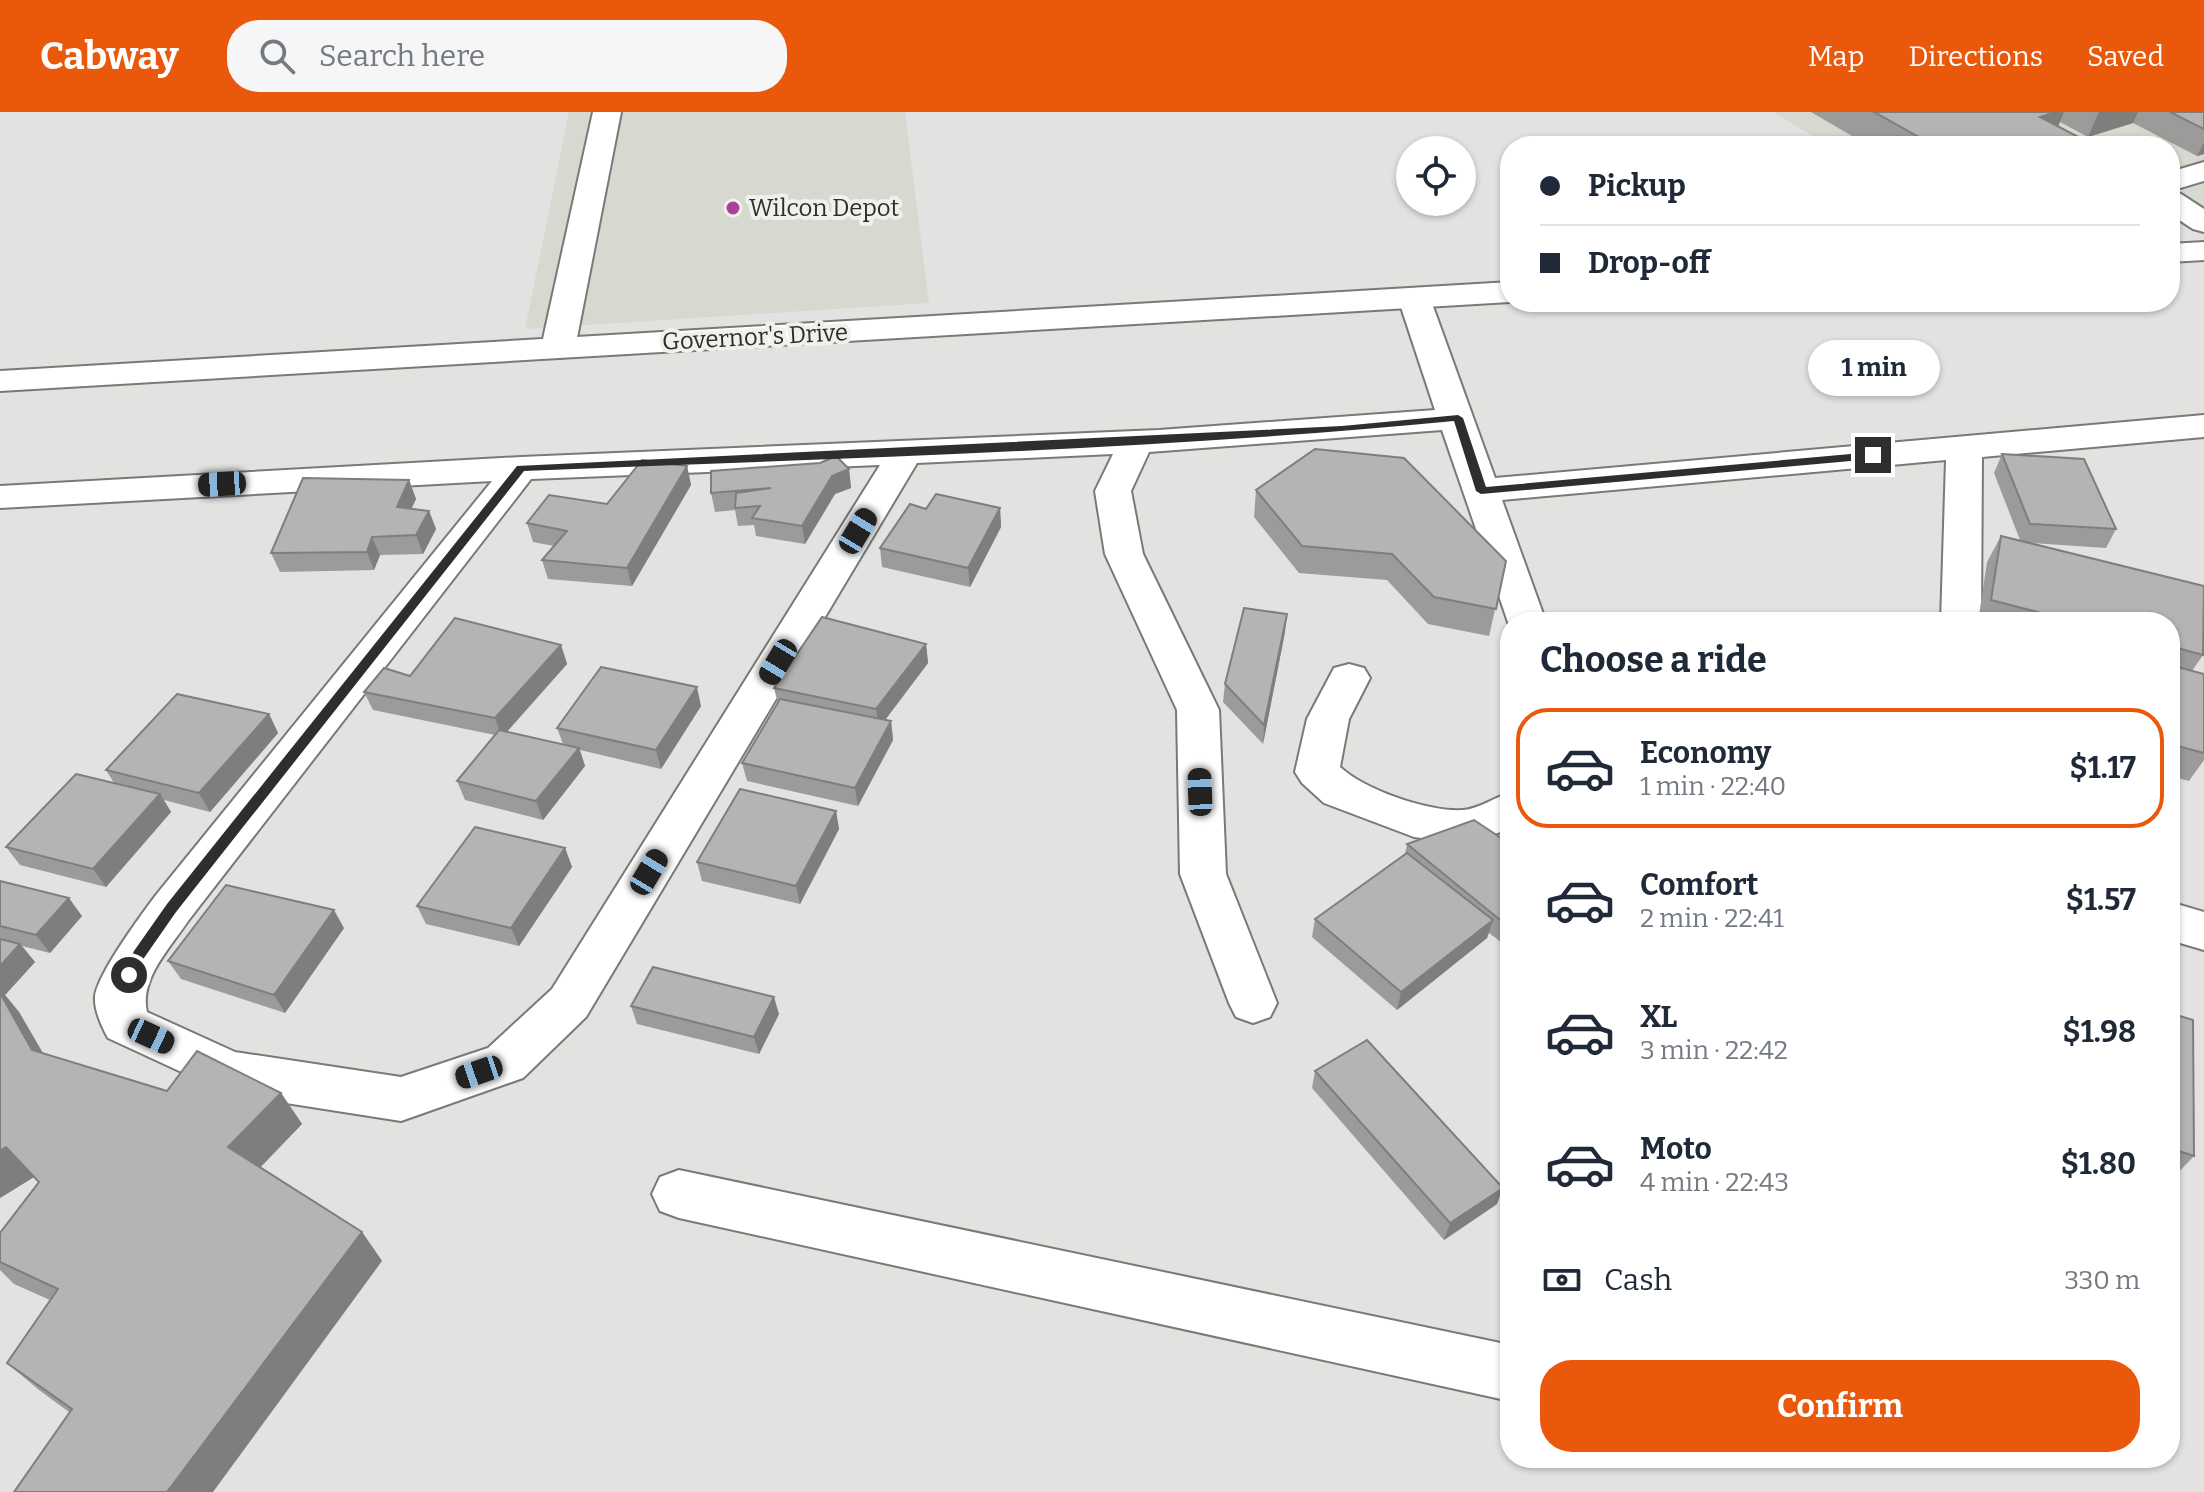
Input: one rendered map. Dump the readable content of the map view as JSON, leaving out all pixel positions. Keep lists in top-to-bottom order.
{
  "streets": {
    "street": ["Governor's Drive"]
  },
  "places": ["Wilcon Depot"],
  "page": {
    "header": "Cabway",
    "search": "Search here",
    "nav": ["Map", "Directions", "Saved"],
    "banner": ["Pickup", "Drop-off"],
    "bubble": "1 min",
    "heading": "Choose a ride",
    "list": [
      {
        "name": "Economy",
        "note": "1 min · 22:40",
        "value": "$1.17"
      },
      {
        "name": "Comfort",
        "note": "2 min · 22:41",
        "value": "$1.57"
      },
      {
        "name": "XL",
        "note": "3 min · 22:42",
        "value": "$1.98"
      },
      {
        "name": "Moto",
        "note": "4 min · 22:43",
        "value": "$1.80"
      }
    ],
    "pay": ["Cash", "330 m"],
    "buttons": "Confirm"
  }
}
